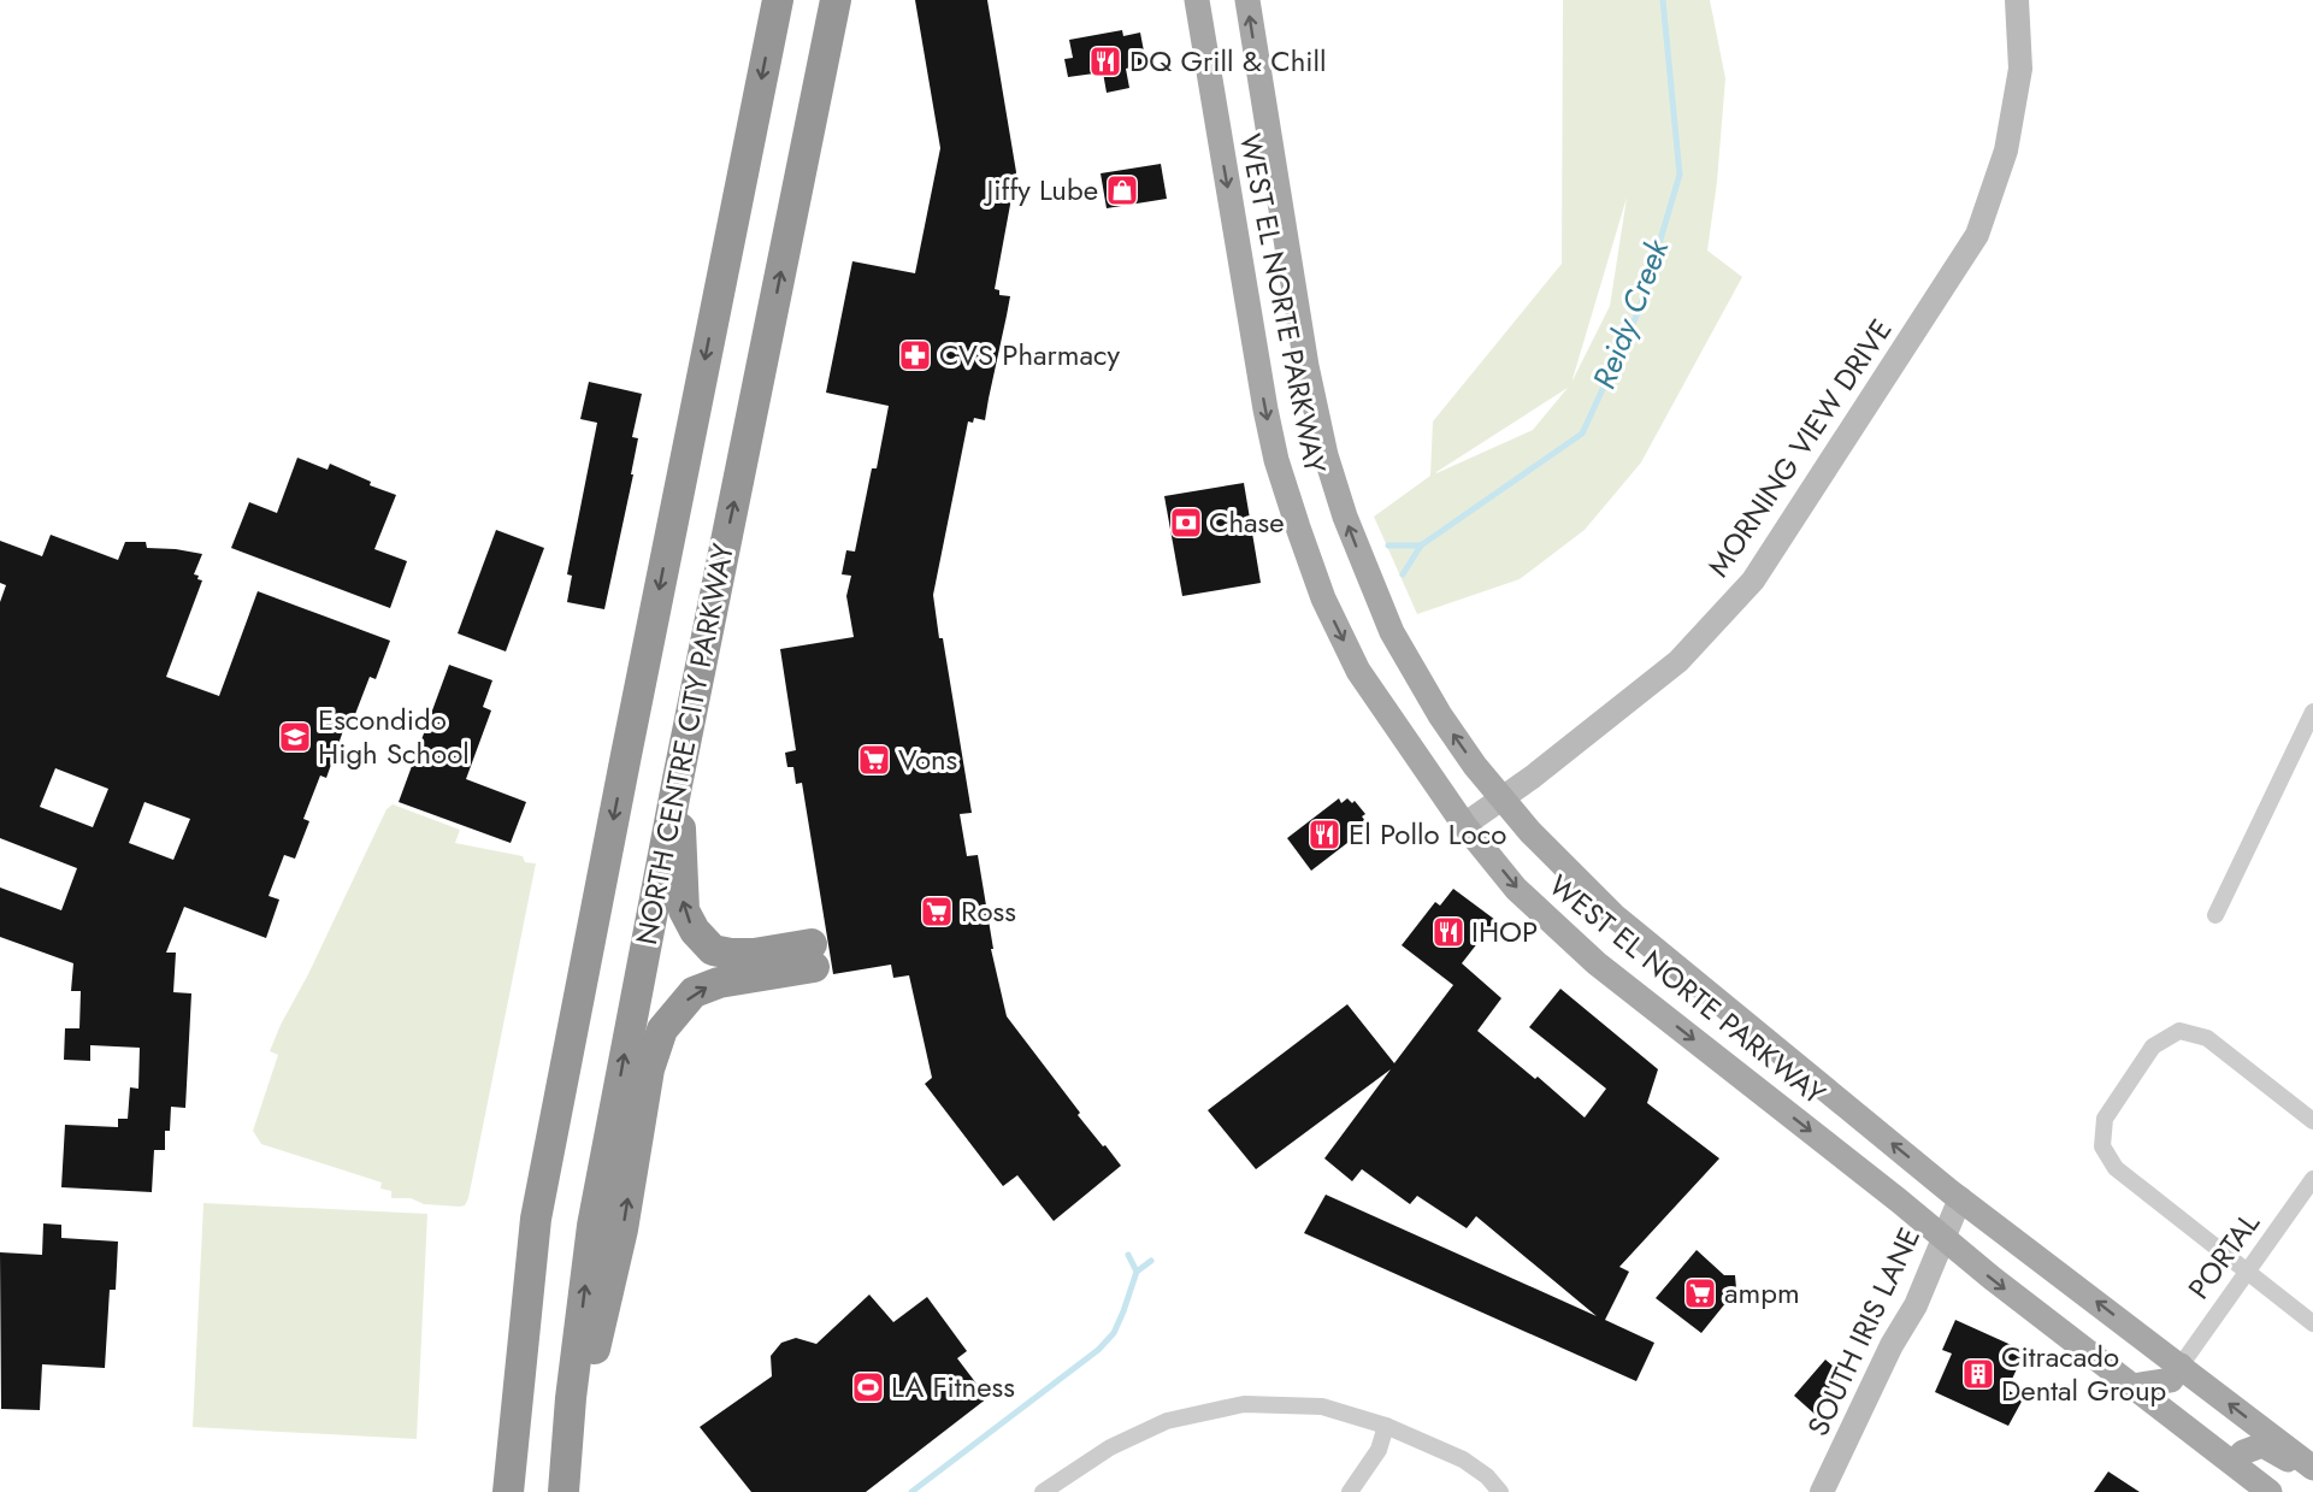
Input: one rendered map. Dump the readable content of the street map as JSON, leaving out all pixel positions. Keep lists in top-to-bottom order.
{
  "streets": {
    "highway": ["NORTH CENTRE CITY PARKWAY"],
    "main road": ["WEST EL NORTE PARKWAY"],
    "street": ["MORNING VIEW DRIVE", "PORTAL", "SOUTH IRIS LANE"]
  },
  "crossings": [
    ["WEST EL NORTE PARKWAY", "MORNING VIEW DRIVE"],
    ["WEST EL NORTE PARKWAY", "PORTAL"],
    ["WEST EL NORTE PARKWAY", "SOUTH IRIS LANE"]
  ],
  "water": ["Reidy Creek"],
  "places": {
    "restaurant": ["DQ Grill & Chill", "El Pollo Loco", "IHOP"],
    "shop": ["Jiffy Lube"],
    "pharmacy": ["CVS Pharmacy"],
    "bank": ["Chase"],
    "school or university": ["Escondido High School"],
    "supermarket": ["Vons", "Ross", "ampm"],
    "building": ["Citracado Dental Group"],
    "sports": ["LA Fitness"]
  }
}
